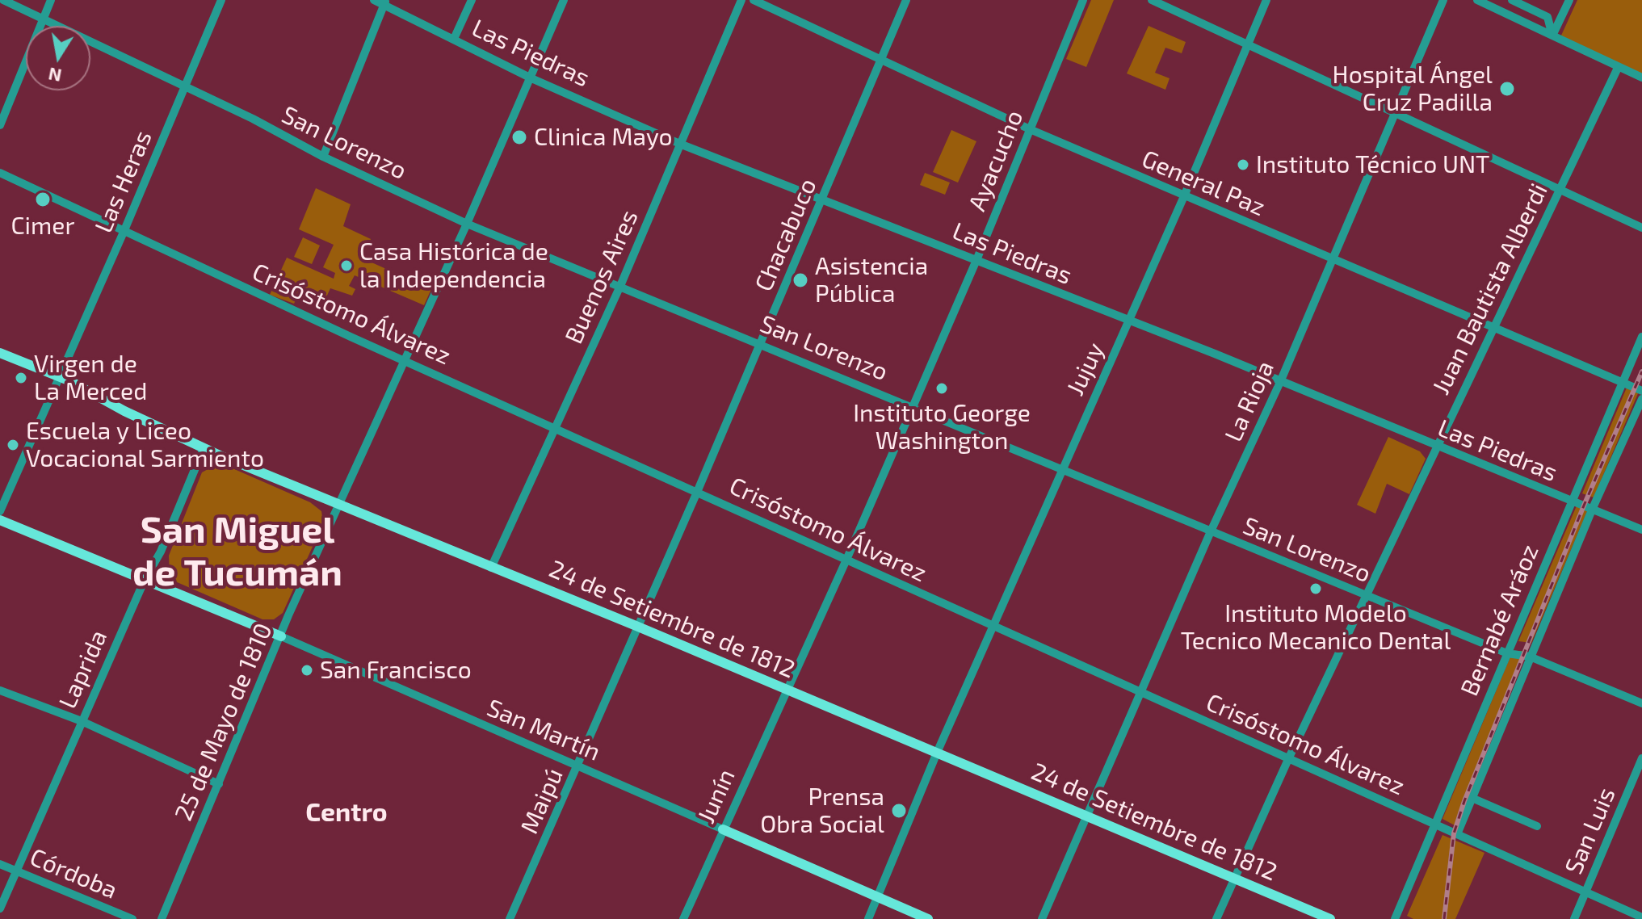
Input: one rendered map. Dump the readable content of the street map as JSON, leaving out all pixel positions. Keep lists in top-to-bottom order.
{
  "streets": {
    "main road": ["24 de Setiembre de 1812", "San Martín"],
    "street": [
      "Las Piedras",
      "San Lorenzo",
      "Ayacucho",
      "Las Heras",
      "General Paz",
      "Chacabuco",
      "Buenos Aires",
      "Juan Bautista Alberdi",
      "Crisóstomo Álvarez",
      "Jujuy",
      "La Rioja",
      "Bernabé Aráoz",
      "Laprida",
      "25 de Mayo de 1810",
      "Junín",
      "Maipú",
      "San Luis",
      "Córdoba"
    ]
  },
  "crossings": [
    ["Las Piedras", "Ayacucho"],
    ["Las Piedras", "Chacabuco"],
    ["Las Piedras", "Buenos Aires"],
    ["Las Piedras", "Juan Bautista Alberdi"],
    ["Las Piedras", "Jujuy"],
    ["Las Piedras", "La Rioja"],
    ["Las Piedras", "Bernabé Aráoz"],
    ["Las Piedras", "25 de Mayo de 1810"],
    ["San Lorenzo", "Ayacucho"],
    ["San Lorenzo", "Las Heras"],
    ["San Lorenzo", "Chacabuco"],
    ["San Lorenzo", "Buenos Aires"],
    ["San Lorenzo", "Juan Bautista Alberdi"],
    ["San Lorenzo", "Jujuy"],
    ["San Lorenzo", "La Rioja"],
    ["San Lorenzo", "Bernabé Aráoz"],
    ["San Lorenzo", "25 de Mayo de 1810"],
    ["Ayacucho", "General Paz"],
    ["Ayacucho", "Crisóstomo Álvarez"],
    ["Ayacucho", "24 de Setiembre de 1812"],
    ["Ayacucho", "Junín"],
    ["Las Heras", "Crisóstomo Álvarez"],
    ["Las Heras", "24 de Setiembre de 1812"],
    ["General Paz", "Chacabuco"],
    ["General Paz", "Juan Bautista Alberdi"],
    ["General Paz", "Jujuy"],
    ["General Paz", "La Rioja"],
    ["General Paz", "Bernabé Aráoz"],
    ["Chacabuco", "Crisóstomo Álvarez"],
    ["Chacabuco", "24 de Setiembre de 1812"],
    ["Chacabuco", "Maipú"],
    ["Buenos Aires", "Crisóstomo Álvarez"],
    ["Buenos Aires", "24 de Setiembre de 1812"],
    ["Juan Bautista Alberdi", "Crisóstomo Álvarez"],
    ["Juan Bautista Alberdi", "24 de Setiembre de 1812"],
    ["Crisóstomo Álvarez", "Jujuy"],
    ["Crisóstomo Álvarez", "La Rioja"],
    ["Crisóstomo Álvarez", "Bernabé Aráoz"],
    ["Crisóstomo Álvarez", "25 de Mayo de 1810"],
    ["Crisóstomo Álvarez", "San Luis"],
    ["Jujuy", "24 de Setiembre de 1812"],
    ["Jujuy", "San Martín"],
    ["La Rioja", "24 de Setiembre de 1812"],
    ["24 de Setiembre de 1812", "Laprida"],
    ["24 de Setiembre de 1812", "25 de Mayo de 1810"],
    ["24 de Setiembre de 1812", "Junín"],
    ["24 de Setiembre de 1812", "Maipú"],
    ["Laprida", "San Martín"],
    ["Laprida", "Córdoba"],
    ["25 de Mayo de 1810", "San Martín"],
    ["San Martín", "Junín"],
    ["San Martín", "Maipú"]
  ],
  "districts": ["San Miguel de Tucumán", "Centro"],
  "places": [
    "Hospital Ángel Cruz Padilla",
    "Clinica Mayo",
    "Instituto Técnico UNT",
    "Cimer",
    "Casa Histórica de la Independencia",
    "Asistencia Pública",
    "Virgen de La Merced",
    "Instituto George Washington",
    "Escuela y Liceo Vocacional Sarmiento",
    "Instituto Modelo Tecnico Mecanico Dental",
    "San Francisco",
    "Prensa Obra Social"
  ],
  "north": "bottom"
}
